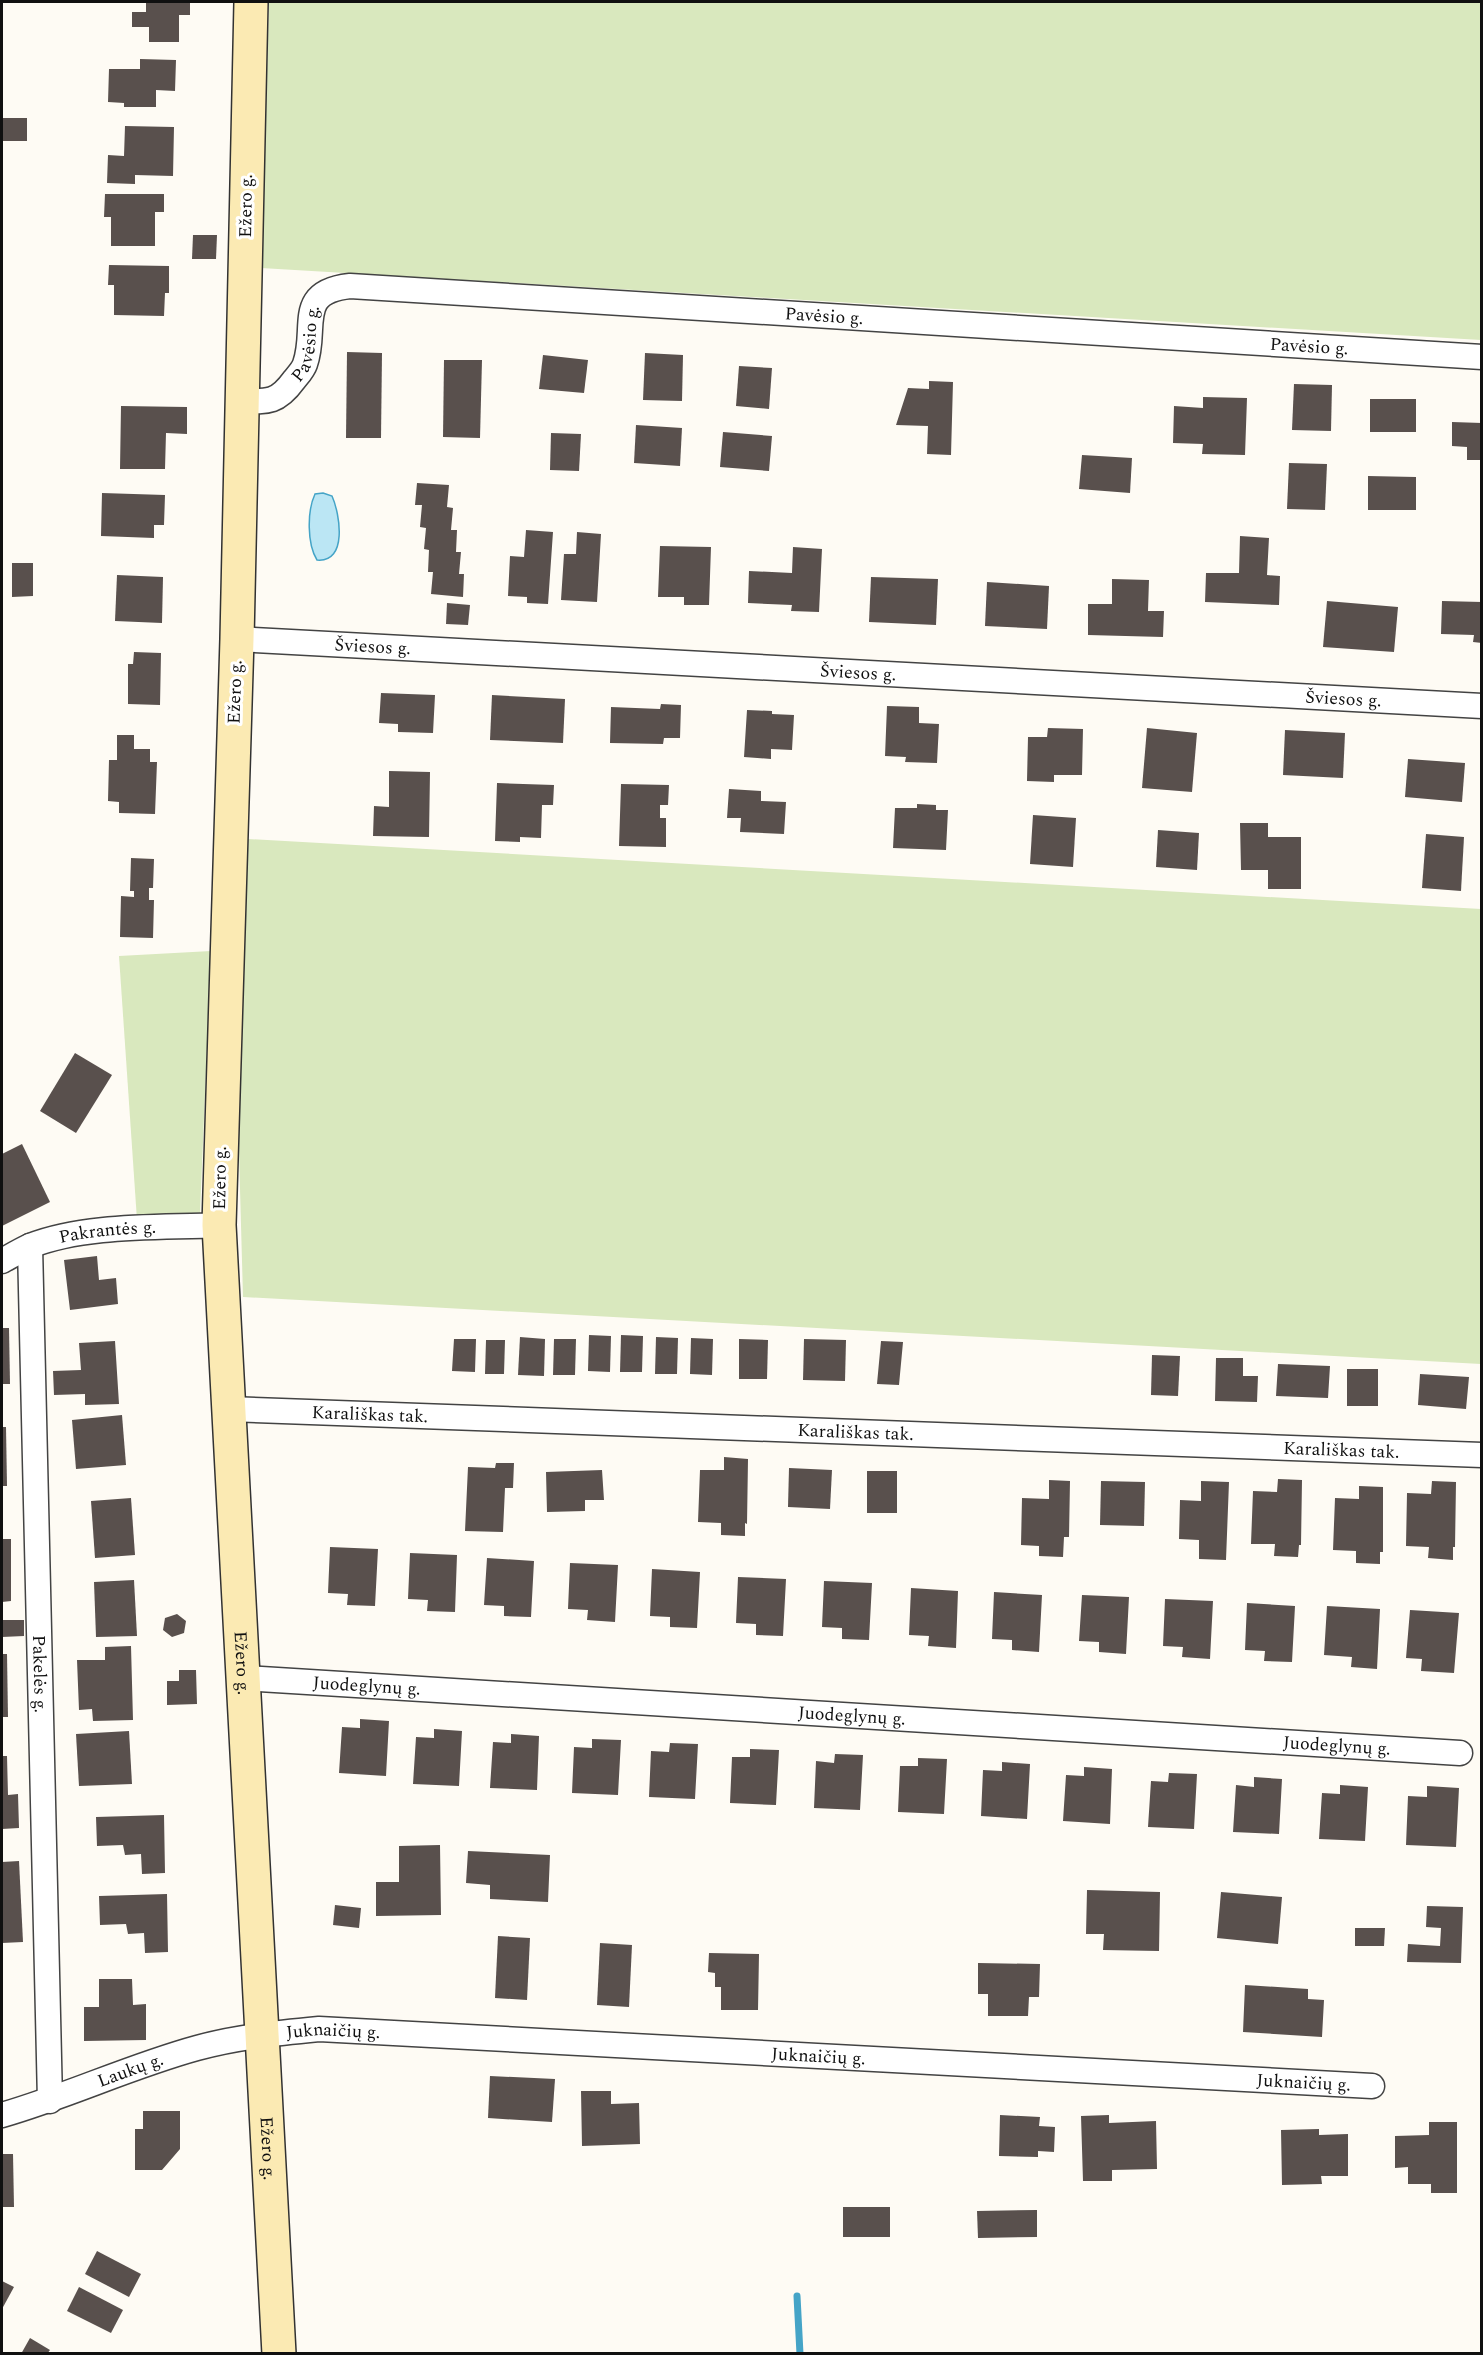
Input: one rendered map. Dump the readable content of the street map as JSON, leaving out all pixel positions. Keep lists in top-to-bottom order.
{
  "streets": {
    "main road": ["Ežero g."],
    "street": [
      "Pavėsio g.",
      "Šviesos g.",
      "Pakrantės g.",
      "Karališkas tak.",
      "Pakelės g.",
      "Juodeglynų g.",
      "Juknaičių g.",
      "Laukų g."
    ]
  },
  "crossings": [
    ["Ežero g.", "Pavėsio g."],
    ["Ežero g.", "Šviesos g."],
    ["Ežero g.", "Pakrantės g."],
    ["Ežero g.", "Karališkas tak."],
    ["Ežero g.", "Juodeglynų g."],
    ["Ežero g.", "Juknaičių g."],
    ["Ežero g.", "Laukų g."],
    ["Pakrantės g.", "Pakelės g."],
    ["Pakelės g.", "Laukų g."],
    ["Juknaičių g.", "Laukų g."]
  ]
}
